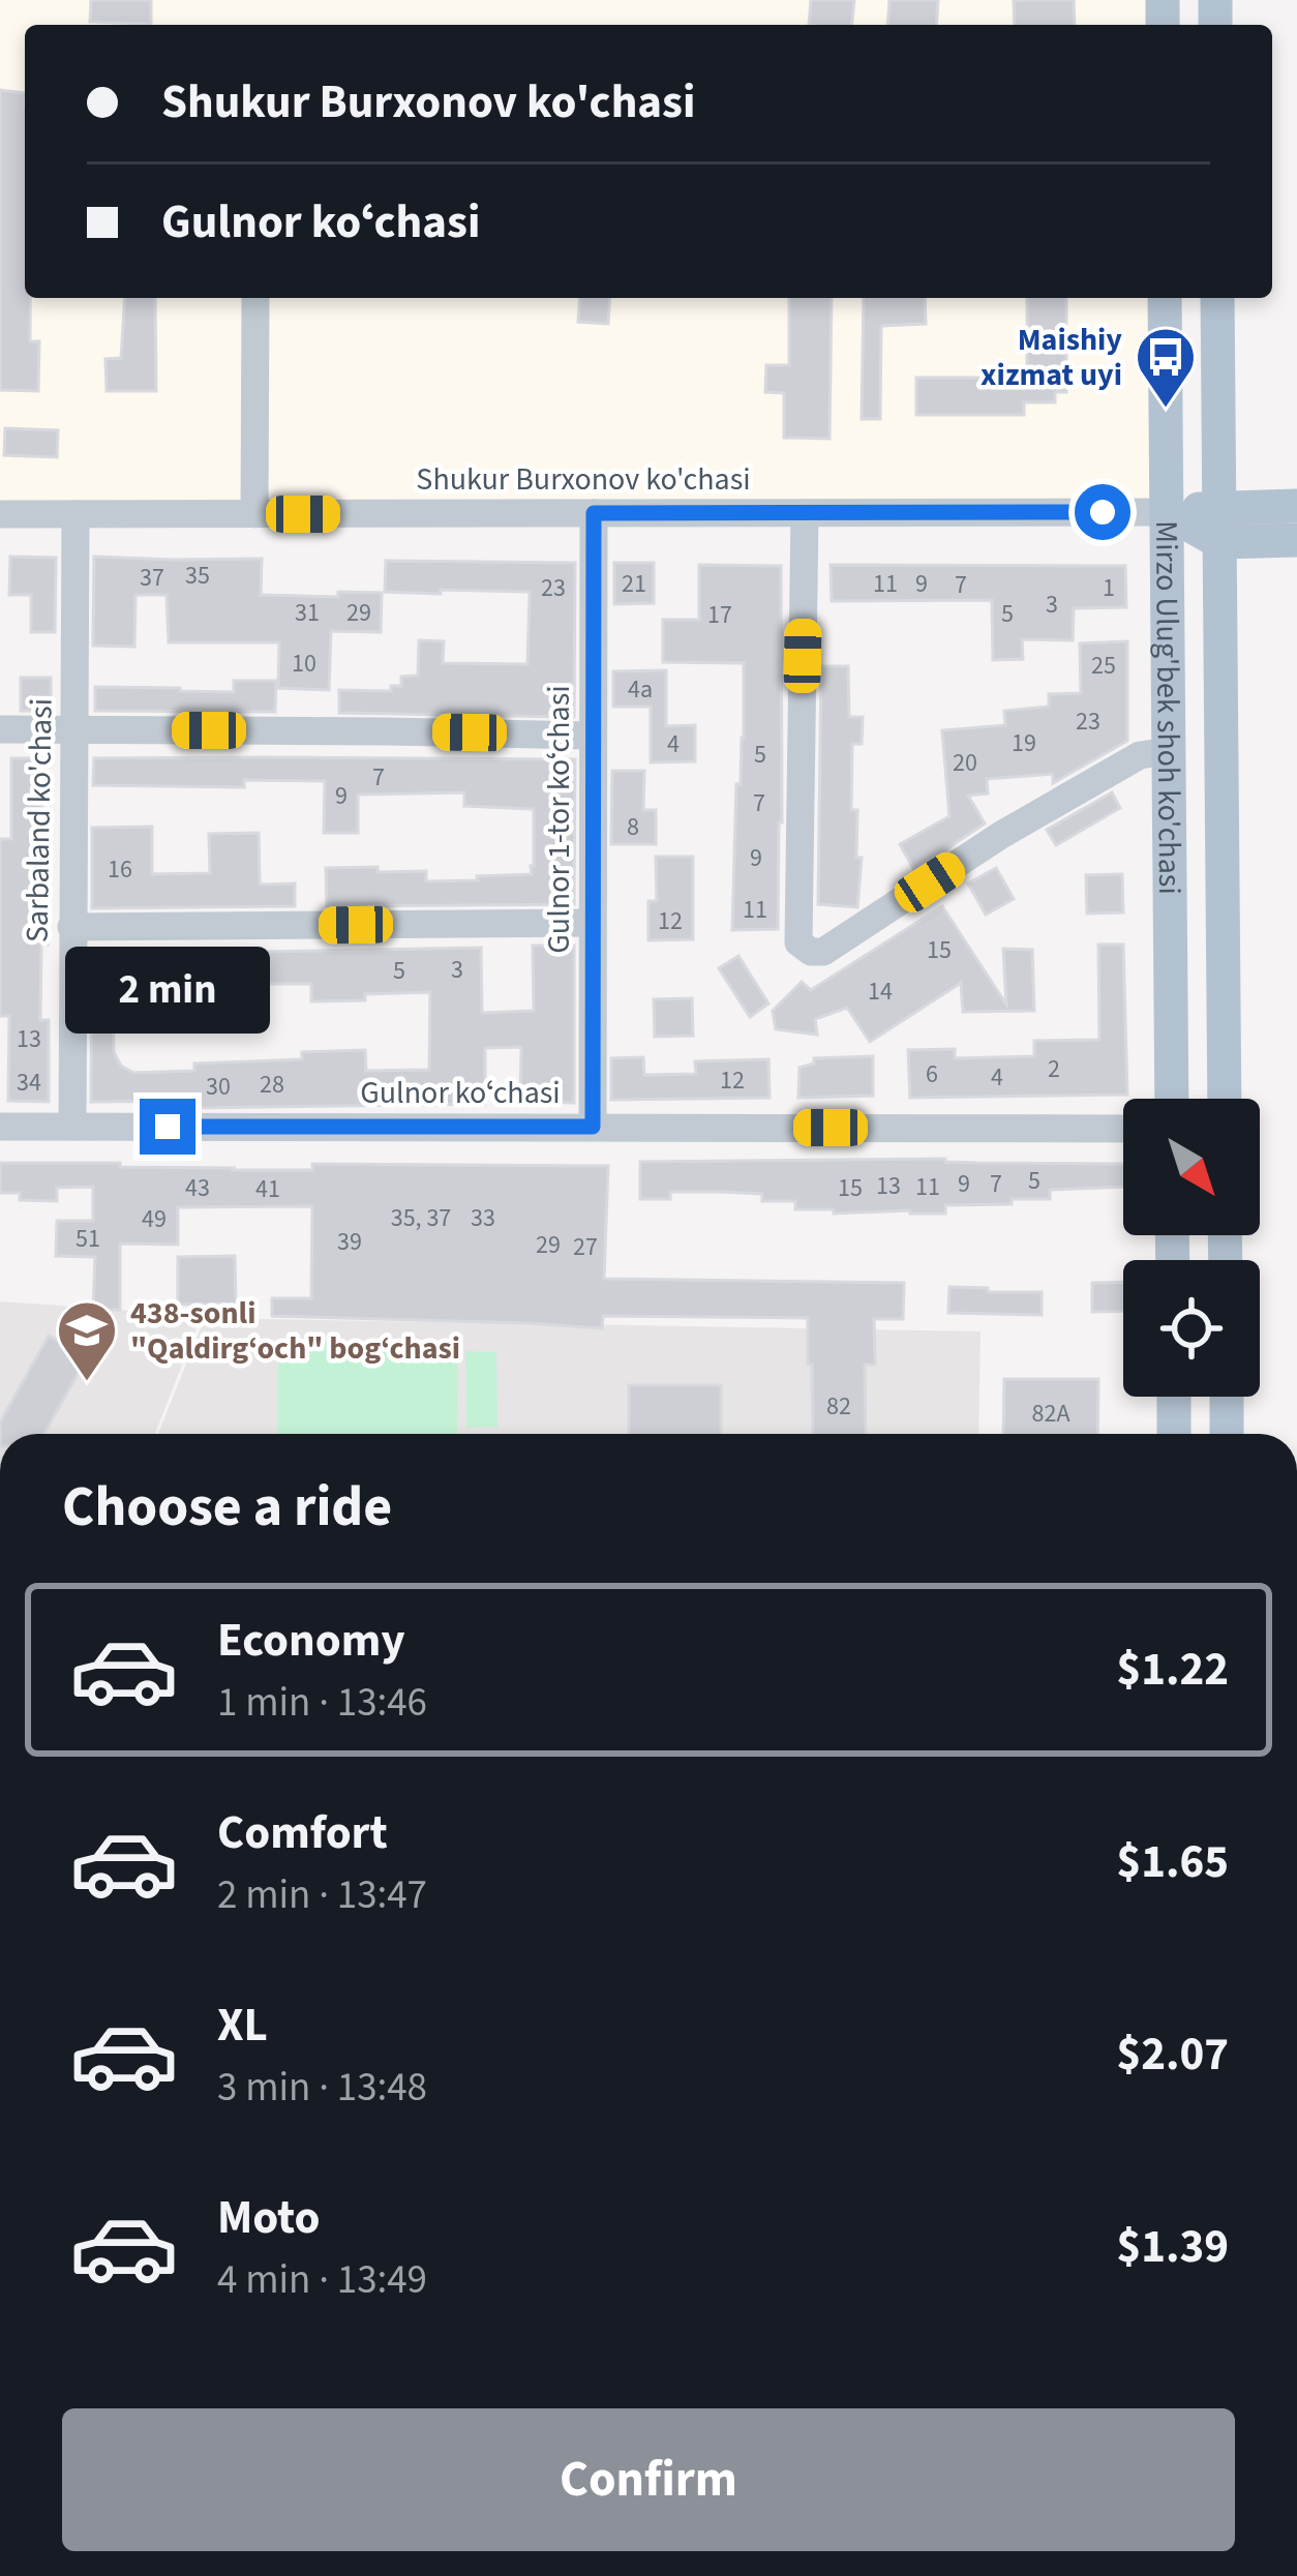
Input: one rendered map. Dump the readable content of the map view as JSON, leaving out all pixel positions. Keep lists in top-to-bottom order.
{
  "streets": {
    "main road": ["Mirzo Ulug'bek shoh ko'chasi"],
    "street": [
      "Shukur Burxonov ko'chasi",
      "Gulnor 1-tor koʻchasi",
      "Sarbaland ko'chasi",
      "Gulnor koʻchasi"
    ]
  },
  "crossings": [
    ["Shukur Burxonov ko'chasi", "Mirzo Ulug'bek shoh ko'chasi"],
    ["Shukur Burxonov ko'chasi", "Gulnor 1-tor koʻchasi"],
    ["Shukur Burxonov ko'chasi", "Sarbaland ko'chasi"],
    ["Gulnor 1-tor koʻchasi", "Gulnor koʻchasi"],
    ["Sarbaland ko'chasi", "Gulnor koʻchasi"]
  ],
  "places": {
    "bus stop": ["Maishiy xizmat uyi"],
    "school or university": ["438-sonli \"Qaldirg‘och\" bog‘chasi"]
  },
  "house_numbers": [
    "35",
    "37",
    "21",
    "11",
    "9",
    "7",
    "23",
    "1",
    "3",
    "31",
    "29",
    "5",
    "17",
    "10",
    "25",
    "4а",
    "23",
    "19",
    "4",
    "5",
    "20",
    "7",
    "9",
    "7",
    "8",
    "9",
    "16",
    "11",
    "12",
    "15",
    "3",
    "5",
    "14",
    "13",
    "2",
    "6",
    "4",
    "12",
    "34",
    "28",
    "30",
    "5",
    "9",
    "7",
    "13",
    "11",
    "43",
    "15",
    "41",
    "35, 37",
    "33",
    "49",
    "51",
    "39",
    "29",
    "27",
    "82",
    "82А"
  ],
  "north": "bottom right",
  "page": {
    "banner": ["Shukur Burxonov ko'chasi", "Gulnor koʻchasi"],
    "bubble": "2 min",
    "heading": "Choose a ride",
    "list": [
      {
        "name": "Economy",
        "note": "1 min · 13:46",
        "value": "$1.22"
      },
      {
        "name": "Comfort",
        "note": "2 min · 13:47",
        "value": "$1.65"
      },
      {
        "name": "XL",
        "note": "3 min · 13:48",
        "value": "$2.07"
      },
      {
        "name": "Moto",
        "note": "4 min · 13:49",
        "value": "$1.39"
      }
    ],
    "buttons": "Confirm"
  }
}
